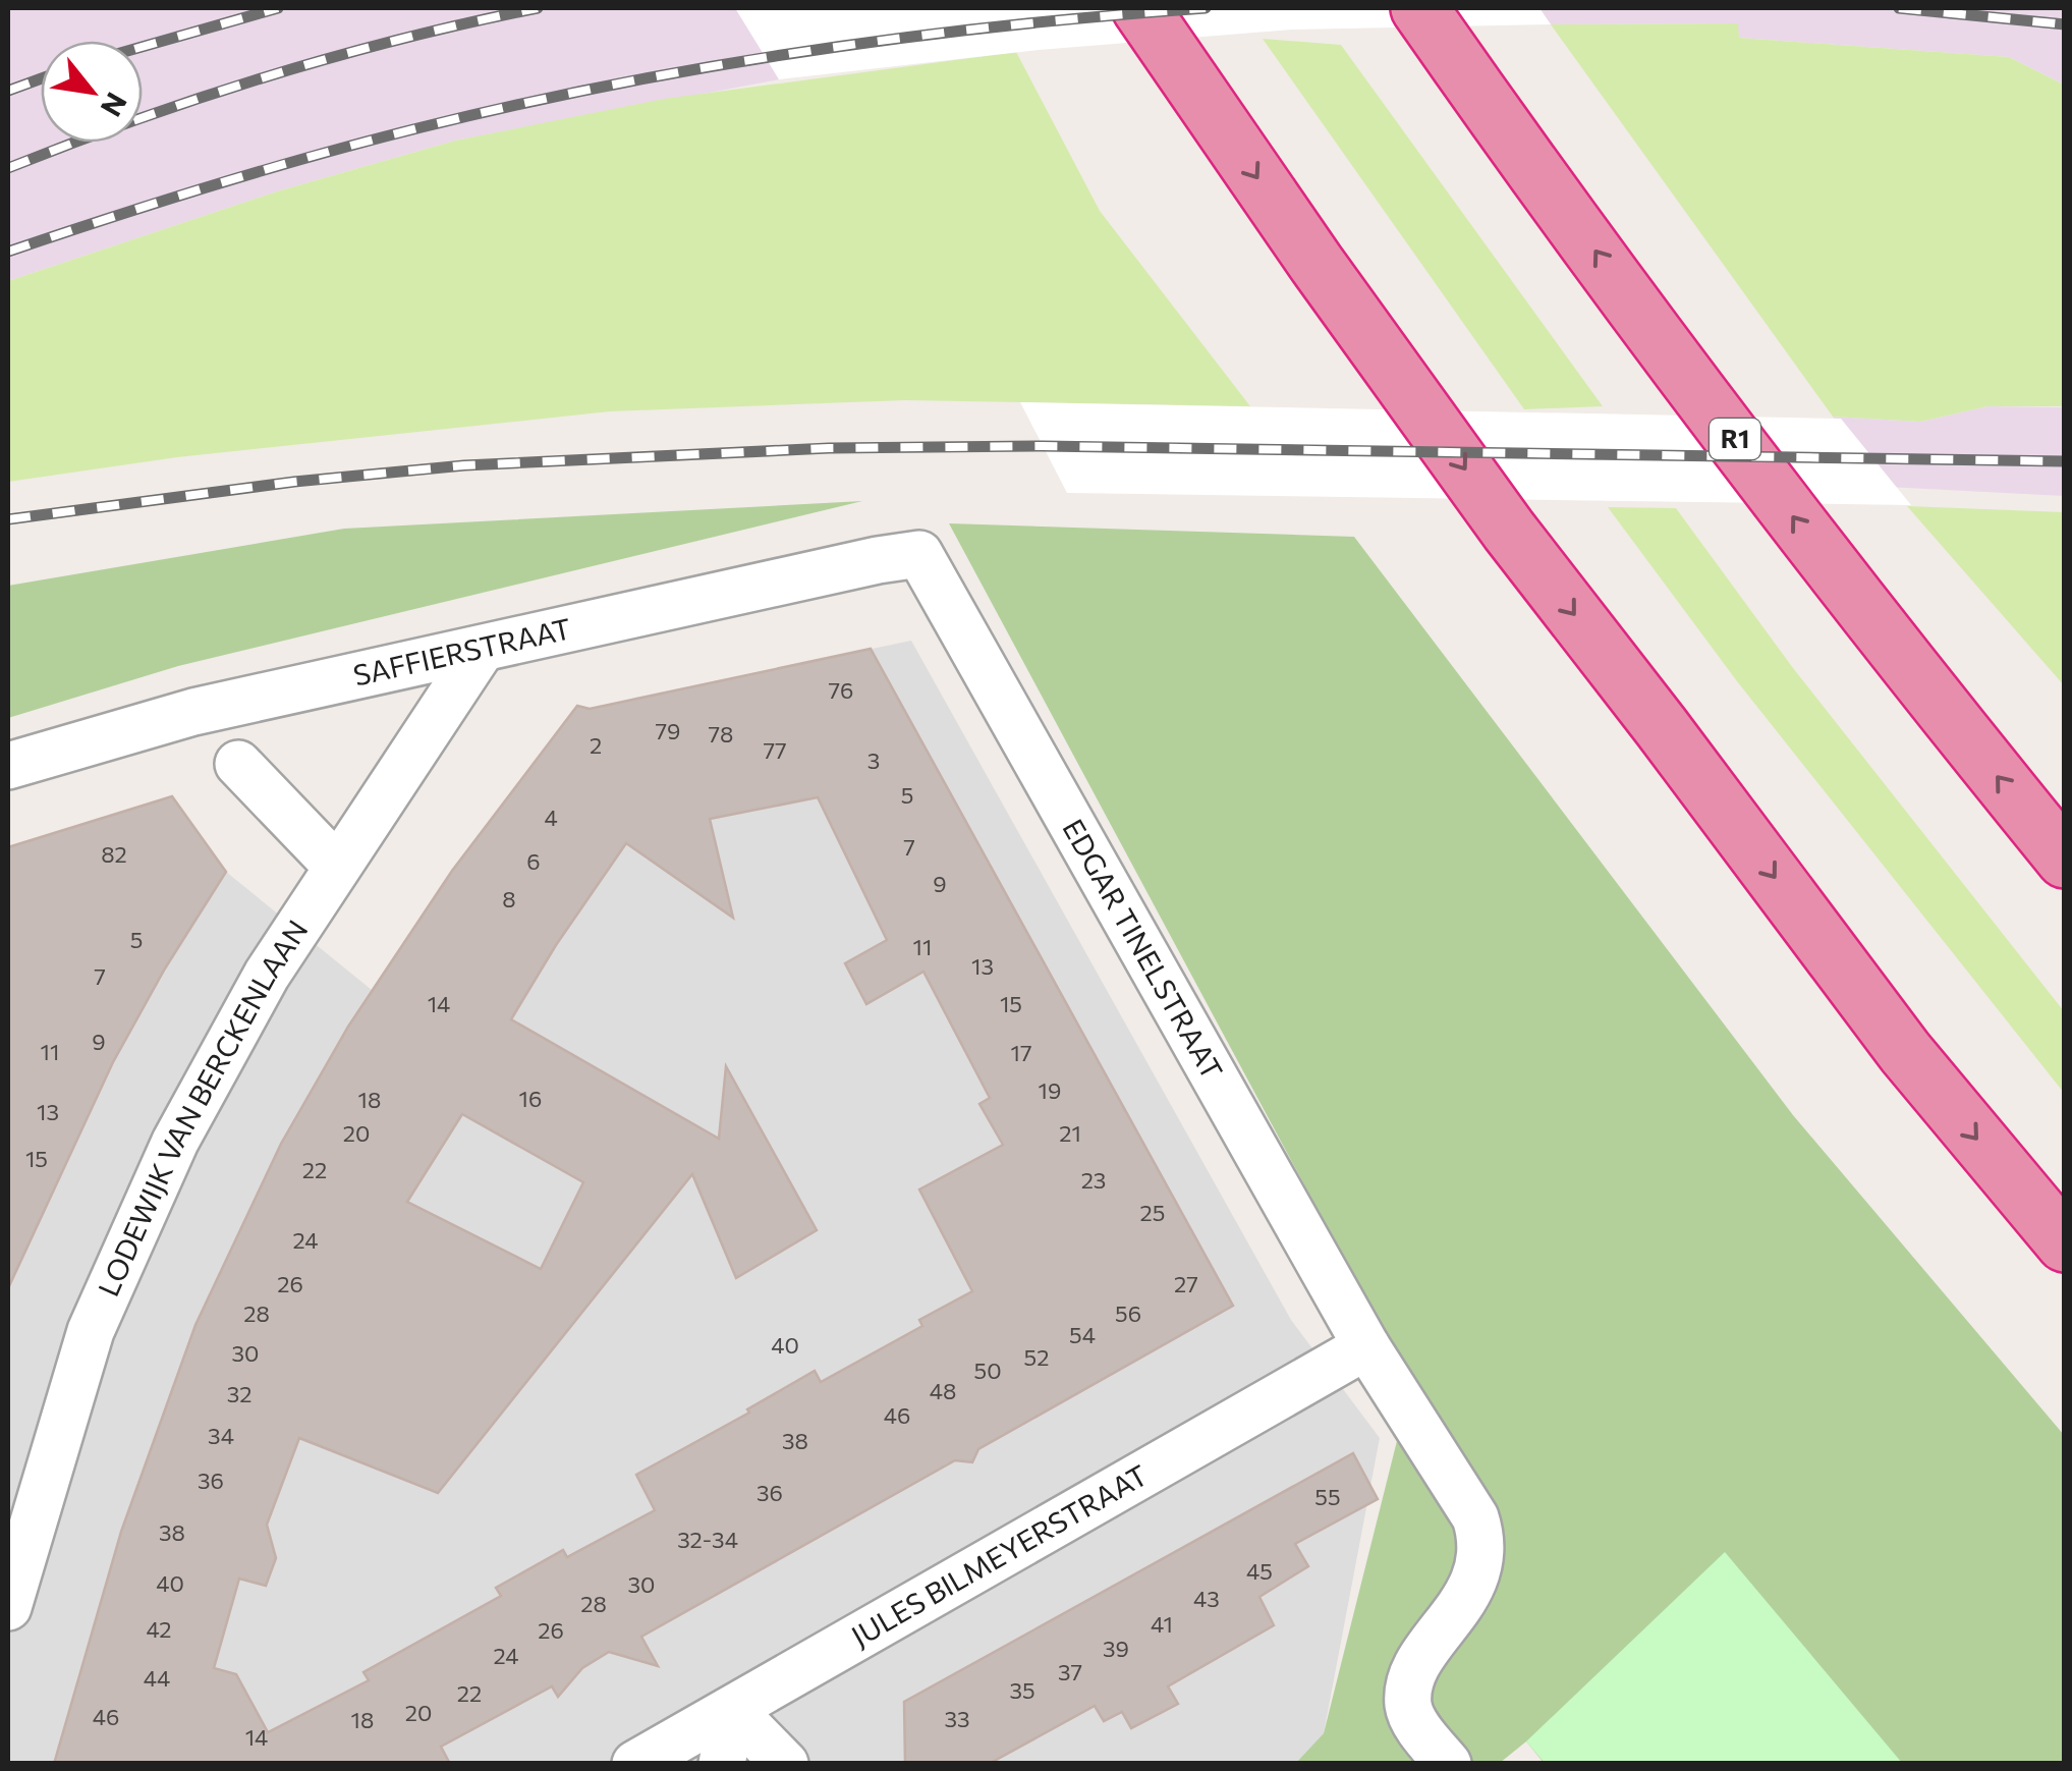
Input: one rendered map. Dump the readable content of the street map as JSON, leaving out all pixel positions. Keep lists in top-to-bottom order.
{
  "streets": {
    "highway": ["R1"],
    "street": [
      "SAFFIERSTRAAT",
      "EDGAR TINELSTRAAT",
      "LODEWIJK VAN BERCKENLAAN",
      "JULES BILMEYERSTRAAT"
    ]
  },
  "crossings": [
    ["SAFFIERSTRAAT", "EDGAR TINELSTRAAT"],
    ["SAFFIERSTRAAT", "LODEWIJK VAN BERCKENLAAN"],
    ["EDGAR TINELSTRAAT", "JULES BILMEYERSTRAAT"]
  ],
  "house_numbers": [
    "76",
    "79",
    "78",
    "2",
    "77",
    "3",
    "5",
    "4",
    "7",
    "82",
    "6",
    "9",
    "8",
    "5",
    "11",
    "13",
    "7",
    "14",
    "15",
    "9",
    "11",
    "17",
    "19",
    "16",
    "18",
    "13",
    "20",
    "21",
    "15",
    "22",
    "23",
    "25",
    "24",
    "26",
    "27",
    "28",
    "56",
    "54",
    "40",
    "30",
    "52",
    "50",
    "48",
    "32",
    "46",
    "34",
    "38",
    "36",
    "36",
    "55",
    "38",
    "32-34",
    "45",
    "40",
    "30",
    "43",
    "28",
    "41",
    "42",
    "26",
    "39",
    "24",
    "37",
    "44",
    "35",
    "22",
    "20",
    "46",
    "33",
    "18",
    "14"
  ],
  "north": "bottom right"
}
